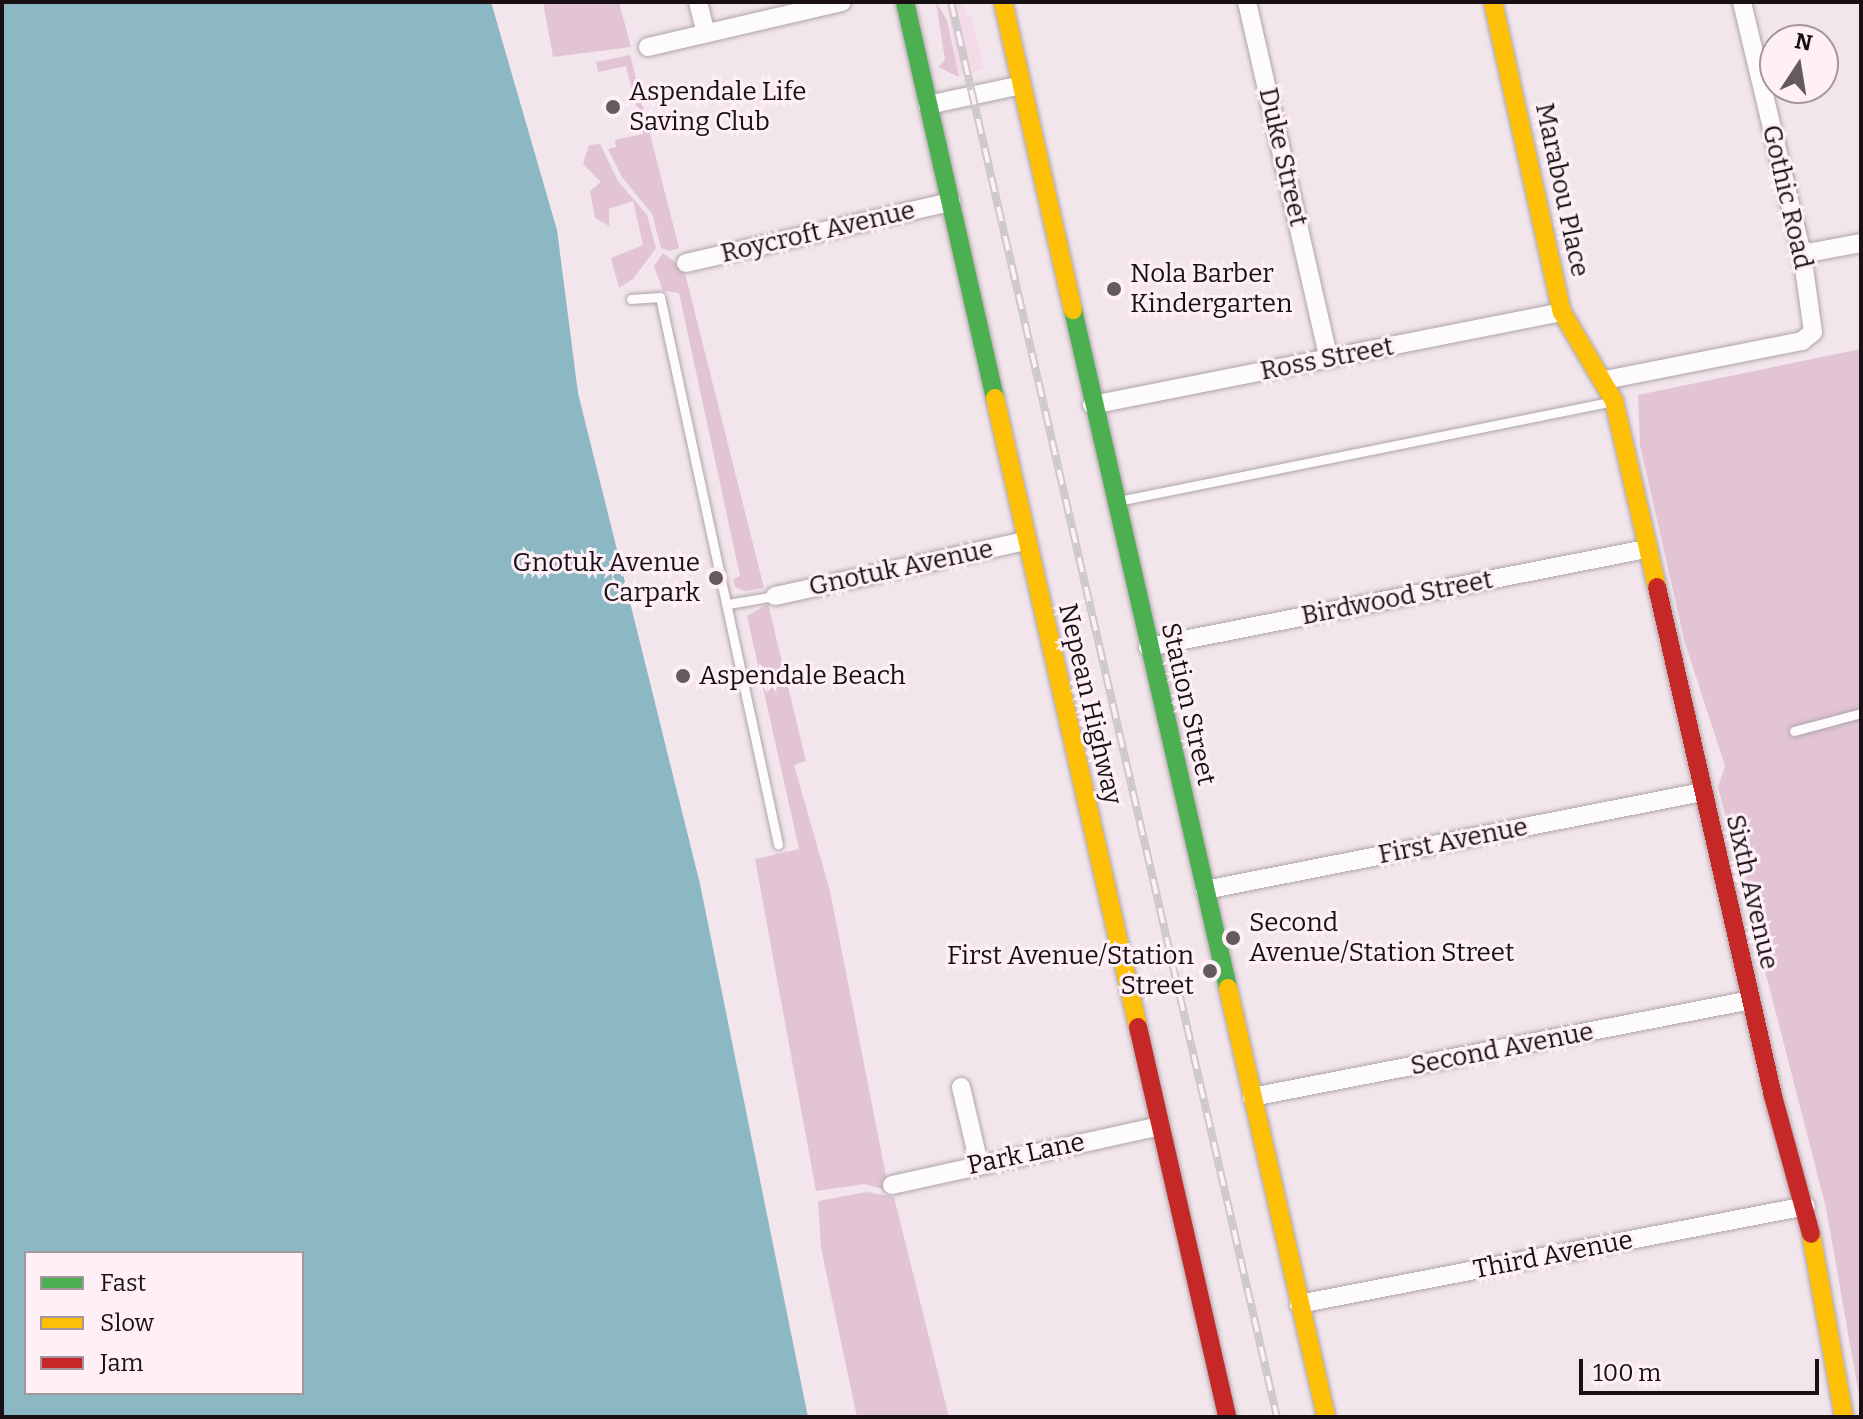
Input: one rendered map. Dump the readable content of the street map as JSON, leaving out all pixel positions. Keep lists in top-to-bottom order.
{
  "streets": {
    "main road": [
      "Marabou Place",
      "Nepean Highway",
      "Station Street",
      "Sixth Avenue"
    ],
    "street": [
      "Duke Street",
      "Gothic Road",
      "Roycroft Avenue",
      "Ross Street",
      "Gnotuk Avenue",
      "Birdwood Street",
      "First Avenue",
      "Second Avenue",
      "Park Lane",
      "Third Avenue"
    ]
  },
  "crossings": [
    ["Duke Street", "Ross Street"],
    ["Marabou Place", "Gothic Road"],
    ["Marabou Place", "Ross Street"],
    ["Marabou Place", "Sixth Avenue"],
    ["Gothic Road", "Sixth Avenue"],
    ["Roycroft Avenue", "Nepean Highway"],
    ["Ross Street", "Station Street"],
    ["Gnotuk Avenue", "Nepean Highway"],
    ["Birdwood Street", "Station Street"],
    ["Birdwood Street", "Sixth Avenue"],
    ["Nepean Highway", "Park Lane"],
    ["Station Street", "First Avenue"],
    ["Station Street", "Second Avenue"],
    ["Station Street", "Third Avenue"],
    ["First Avenue", "Sixth Avenue"],
    ["Sixth Avenue", "Second Avenue"],
    ["Sixth Avenue", "Third Avenue"]
  ],
  "places": [
    "Aspendale Life Saving Club",
    "Nola Barber Kindergarten",
    "Gnotuk Avenue Carpark",
    "Aspendale Beach",
    "Second Avenue/Station Street",
    "First Avenue/Station Street"
  ],
  "legend": ["Fast", "Slow", "Jam"],
  "scale_bar": "100 m",
  "north": "top"
}
